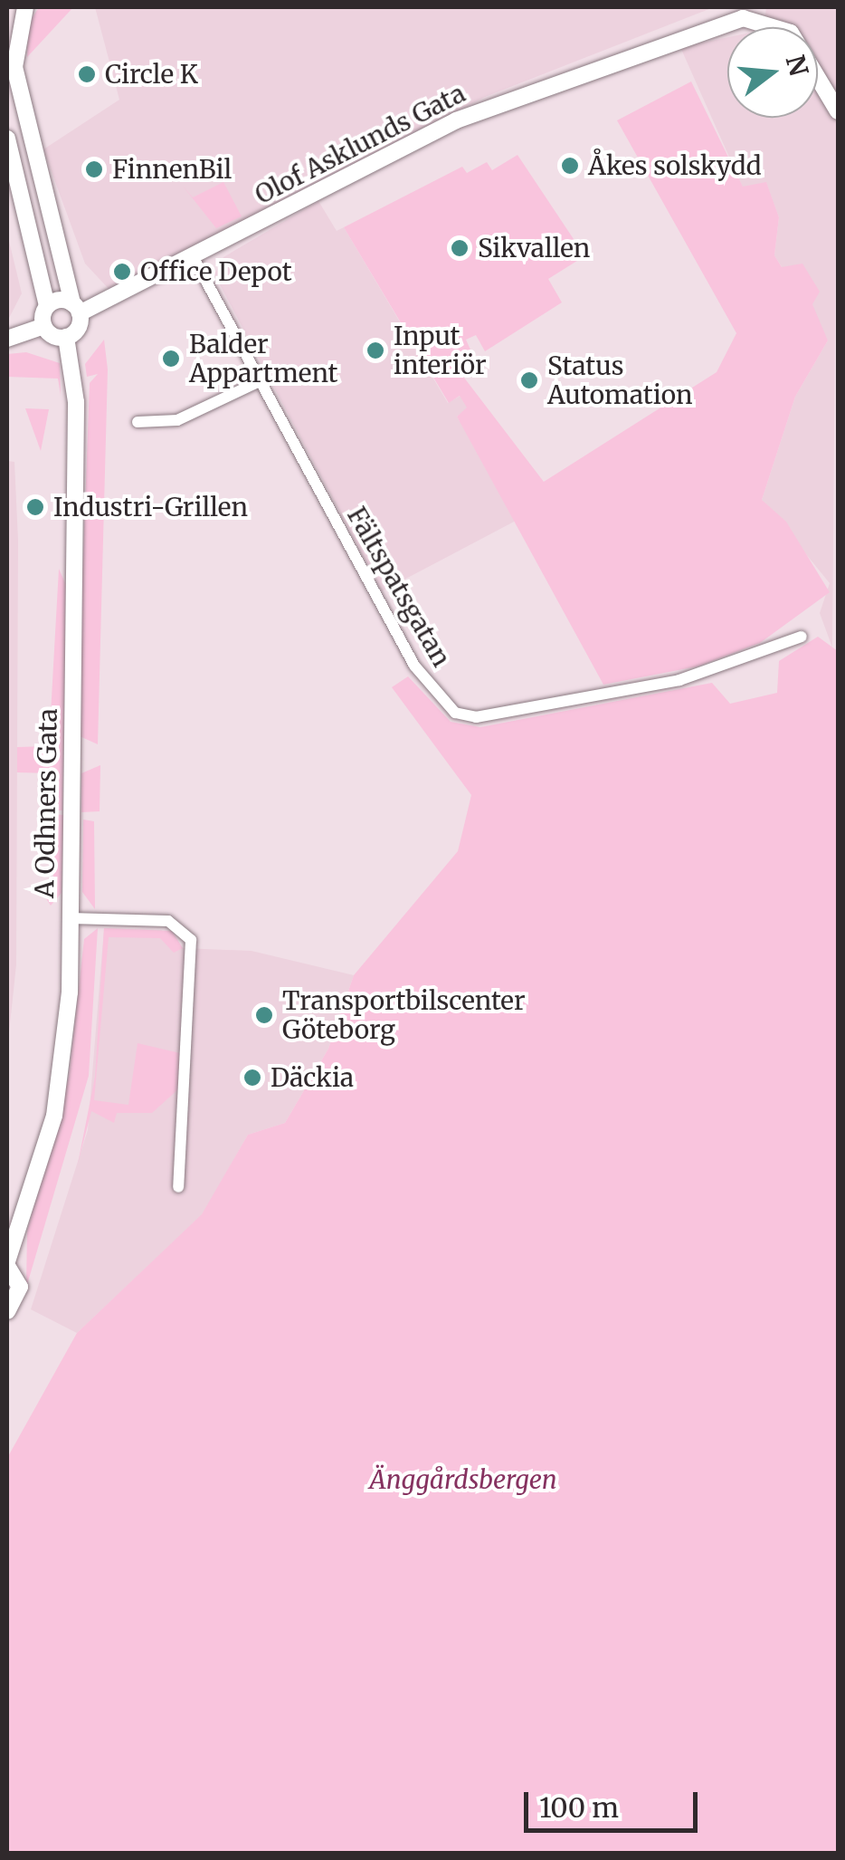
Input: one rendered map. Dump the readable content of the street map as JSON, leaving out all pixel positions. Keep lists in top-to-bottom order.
{
  "streets": {
    "street": ["Olof Asklunds Gata", "Fältspatsgatan", "A Odhners Gata"]
  },
  "crossings": [
    ["Olof Asklunds Gata", "Fältspatsgatan"]
  ],
  "parks": ["Änggårdsbergen"],
  "places": [
    "Circle K",
    "Åkes solskydd",
    "FinnenBil",
    "Sikvallen",
    "Office Depot",
    "Input interiör",
    "Balder Appartment",
    "Status Automation",
    "Industri-Grillen",
    "Transportbilscenter Göteborg",
    "Däckia"
  ],
  "scale_bar": "100 m",
  "north": "right"
}
